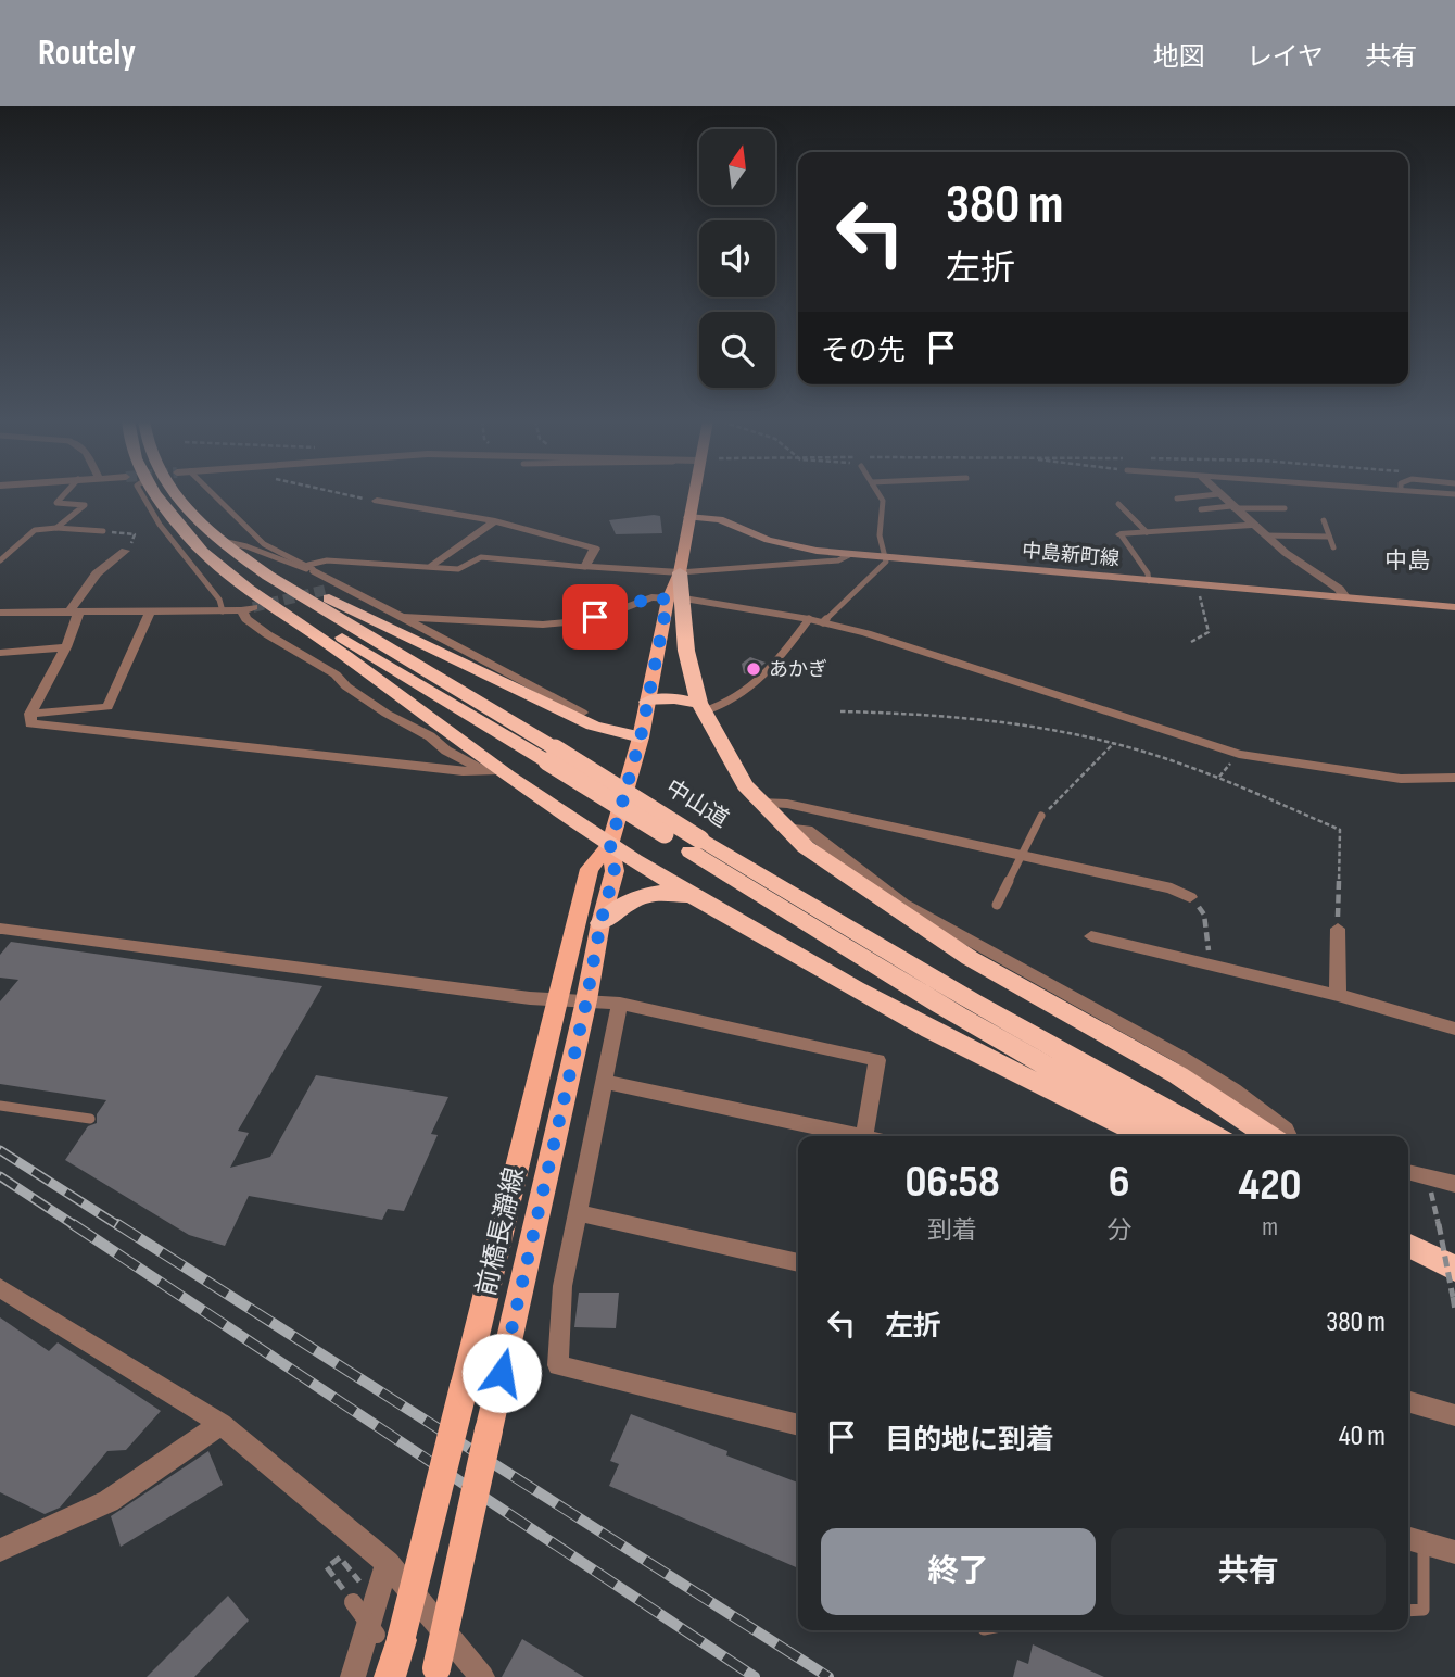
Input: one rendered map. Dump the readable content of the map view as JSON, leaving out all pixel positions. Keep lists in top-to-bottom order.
{
  "streets": {
    "highway": ["中山道"],
    "main road": ["中島新町線", "前橋長瀞線"]
  },
  "districts": ["中島"],
  "places": ["あかぎ"],
  "north": "top",
  "page": {
    "header": "Routely",
    "nav": ["地図", "レイヤ", "共有"],
    "turn": ["380 m", "左折"],
    "then": "その先",
    "eta": [
      "06:58",
      "到着",
      "6",
      "分",
      "420",
      "m"
    ],
    "list": [
      {
        "name": "左折",
        "value": "380 m"
      },
      {
        "name": "目的地に到着",
        "value": "40 m"
      }
    ],
    "buttons": ["終了", "共有"]
  }
}
